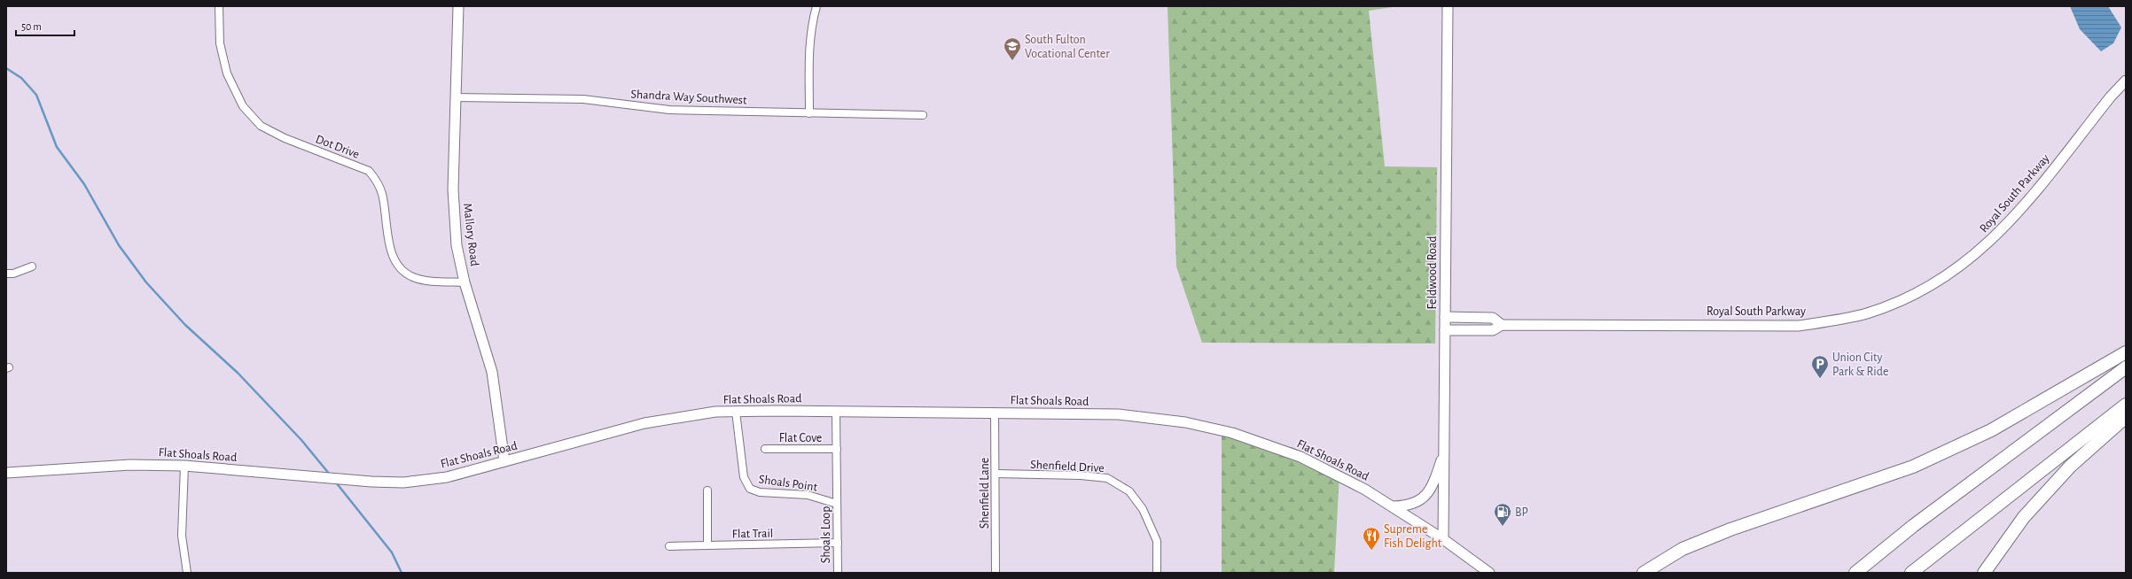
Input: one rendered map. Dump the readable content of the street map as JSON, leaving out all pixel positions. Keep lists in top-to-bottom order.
{
  "streets": {
    "street": [
      "Shandra Way Southwest",
      "Dot Drive",
      "Royal South Parkway",
      "Mallory Road",
      "Feldwood Road",
      "Flat Shoals Road",
      "Flat Cove",
      "Shenfield Drive",
      "Shoals Point",
      "Shenfield Lane",
      "Flat Trail",
      "Shoals Loop"
    ]
  },
  "crossings": [
    ["Shandra Way Southwest", "Mallory Road"],
    ["Dot Drive", "Mallory Road"],
    ["Royal South Parkway", "Feldwood Road"],
    ["Mallory Road", "Flat Shoals Road"],
    ["Feldwood Road", "Flat Shoals Road"],
    ["Flat Shoals Road", "Shoals Point"],
    ["Flat Shoals Road", "Shenfield Lane"],
    ["Flat Shoals Road", "Shoals Loop"],
    ["Flat Cove", "Shoals Loop"],
    ["Shenfield Drive", "Shenfield Lane"],
    ["Shoals Point", "Shoals Loop"],
    ["Flat Trail", "Shoals Loop"]
  ],
  "places": {
    "school or university": ["South Fulton Vocational Center"],
    "parking": ["Union City Park & Ride"],
    "fuel station": ["BP"],
    "restaurant": ["Supreme Fish Delight"]
  },
  "scale_bar": "50 m"
}
